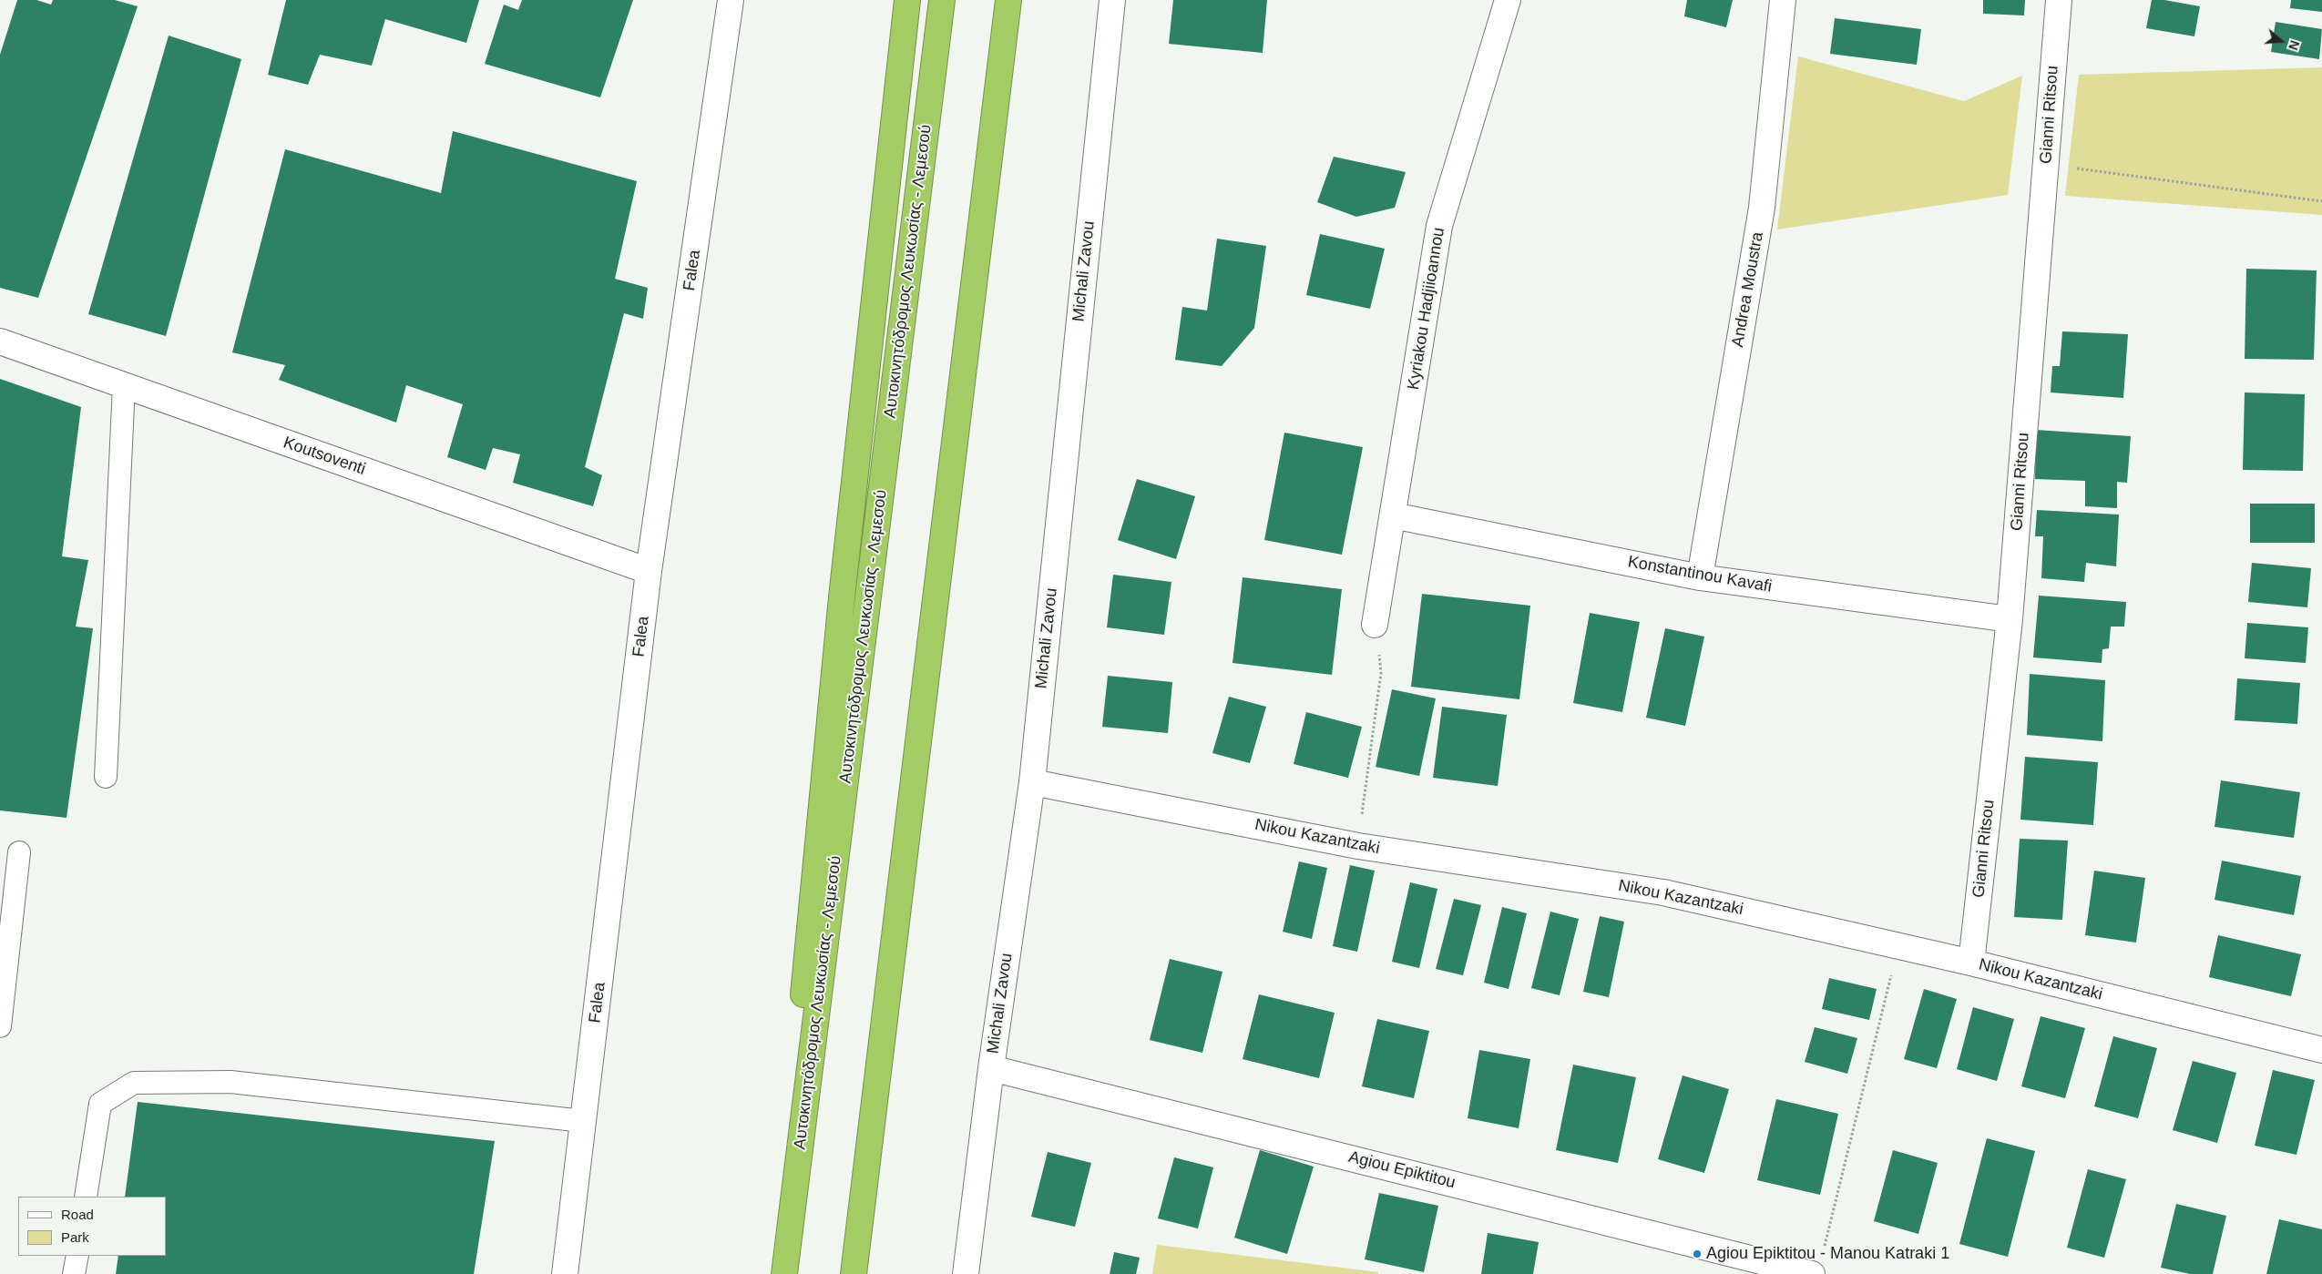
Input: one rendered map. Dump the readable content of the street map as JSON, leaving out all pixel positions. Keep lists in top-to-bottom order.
{
  "streets": {
    "highway": ["Αυτοκινητόδρομος Λευκωσίας - Λεμεσού"],
    "street": [
      "Gianni Ritsou",
      "Falea",
      "Michali Zavou",
      "Andrea Moustra",
      "Kyriakou Hadjiioannou",
      "Koutsoventi",
      "Konstantinou Kavafi",
      "Nikou Kazantzaki",
      "Agiou Epiktitou"
    ]
  },
  "crossings": [
    ["Gianni Ritsou", "Konstantinou Kavafi"],
    ["Gianni Ritsou", "Nikou Kazantzaki"],
    ["Falea", "Koutsoventi"],
    ["Michali Zavou", "Nikou Kazantzaki"],
    ["Michali Zavou", "Agiou Epiktitou"],
    ["Andrea Moustra", "Konstantinou Kavafi"],
    ["Kyriakou Hadjiioannou", "Konstantinou Kavafi"]
  ],
  "places": ["Agiou Epiktitou - Manou Katraki 1"],
  "legend": ["Road", "Park"],
  "north": "right"
}
